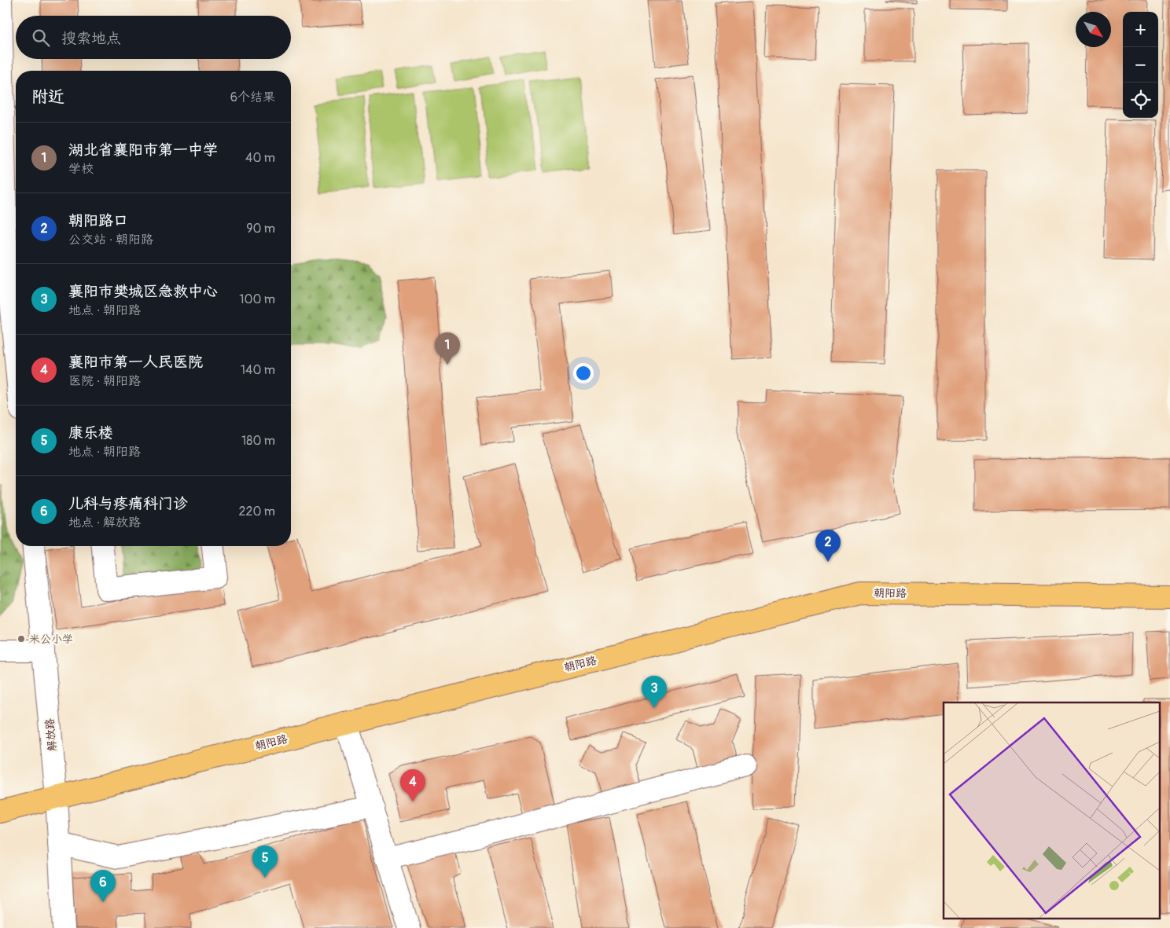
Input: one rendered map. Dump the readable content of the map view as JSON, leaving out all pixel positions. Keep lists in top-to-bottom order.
{
  "streets": {
    "main road": ["朝阳路"],
    "street": ["解放路"]
  },
  "crossings": [
    ["朝阳路", "解放路"]
  ],
  "places": ["米公小学"],
  "north": "bottom right",
  "page": {
    "map_buttons": ["+", "−"],
    "search": "搜索地点",
    "heading": ["附近", "6个结果"],
    "list": [
      {
        "mark": "1",
        "name": "湖北省襄阳市第一中学",
        "note": "学校",
        "value": "40 m"
      },
      {
        "mark": "2",
        "name": "朝阳路口",
        "note": "公交站 · 朝阳路",
        "value": "90 m"
      },
      {
        "mark": "3",
        "name": "襄阳市樊城区急救中心",
        "note": "地点 · 朝阳路",
        "value": "100 m"
      },
      {
        "mark": "4",
        "name": "襄阳市第一人民医院",
        "note": "医院 · 朝阳路",
        "value": "140 m"
      },
      {
        "mark": "5",
        "name": "康乐楼",
        "note": "地点 · 朝阳路",
        "value": "180 m"
      },
      {
        "mark": "6",
        "name": "儿科与疼痛科门诊",
        "note": "地点 · 解放路",
        "value": "220 m"
      }
    ],
    "pins": [
      "1",
      "2",
      "3",
      "4",
      "5",
      "6"
    ]
  }
}
